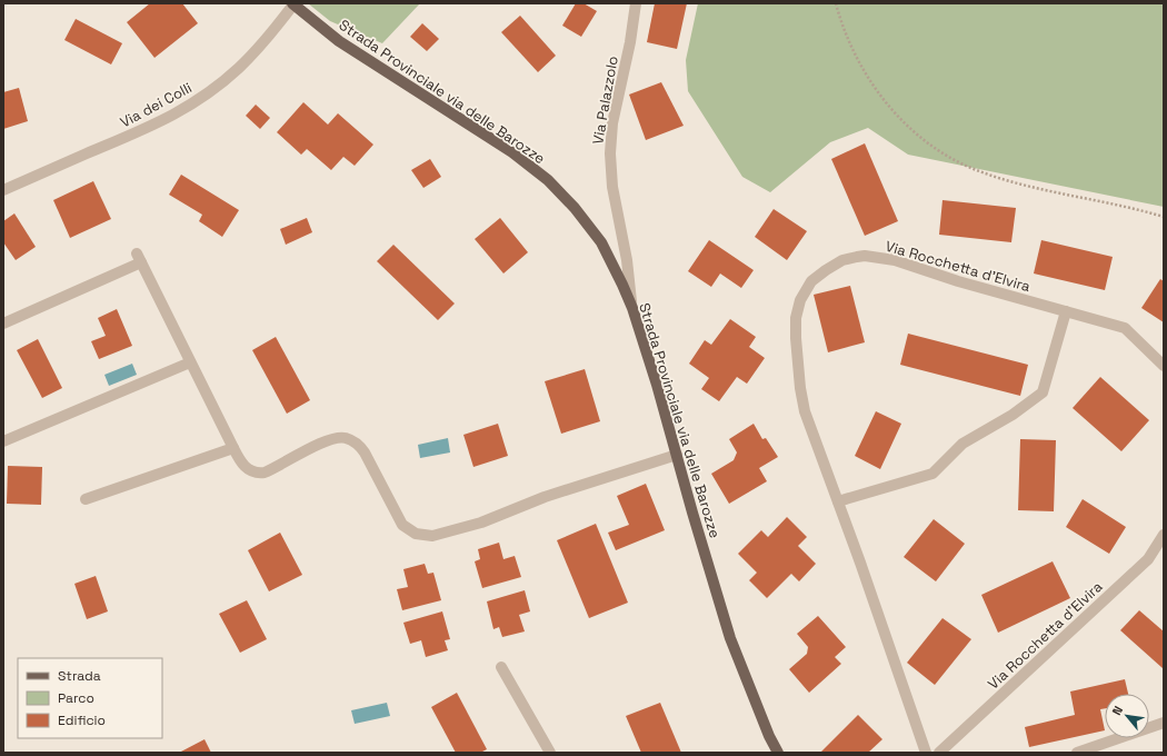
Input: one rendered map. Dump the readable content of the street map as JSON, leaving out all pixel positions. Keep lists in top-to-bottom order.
{
  "streets": {
    "main road": ["Strada Provinciale via delle Barozze"],
    "street": ["Via Palazzolo", "Via dei Colli", "Via Rocchetta d'Elvira"]
  },
  "crossings": [
    ["Strada Provinciale via delle Barozze", "Via Palazzolo"],
    ["Strada Provinciale via delle Barozze", "Via dei Colli"]
  ],
  "legend": ["Strada", "Parco", "Edificio"],
  "north": "top left"
}
